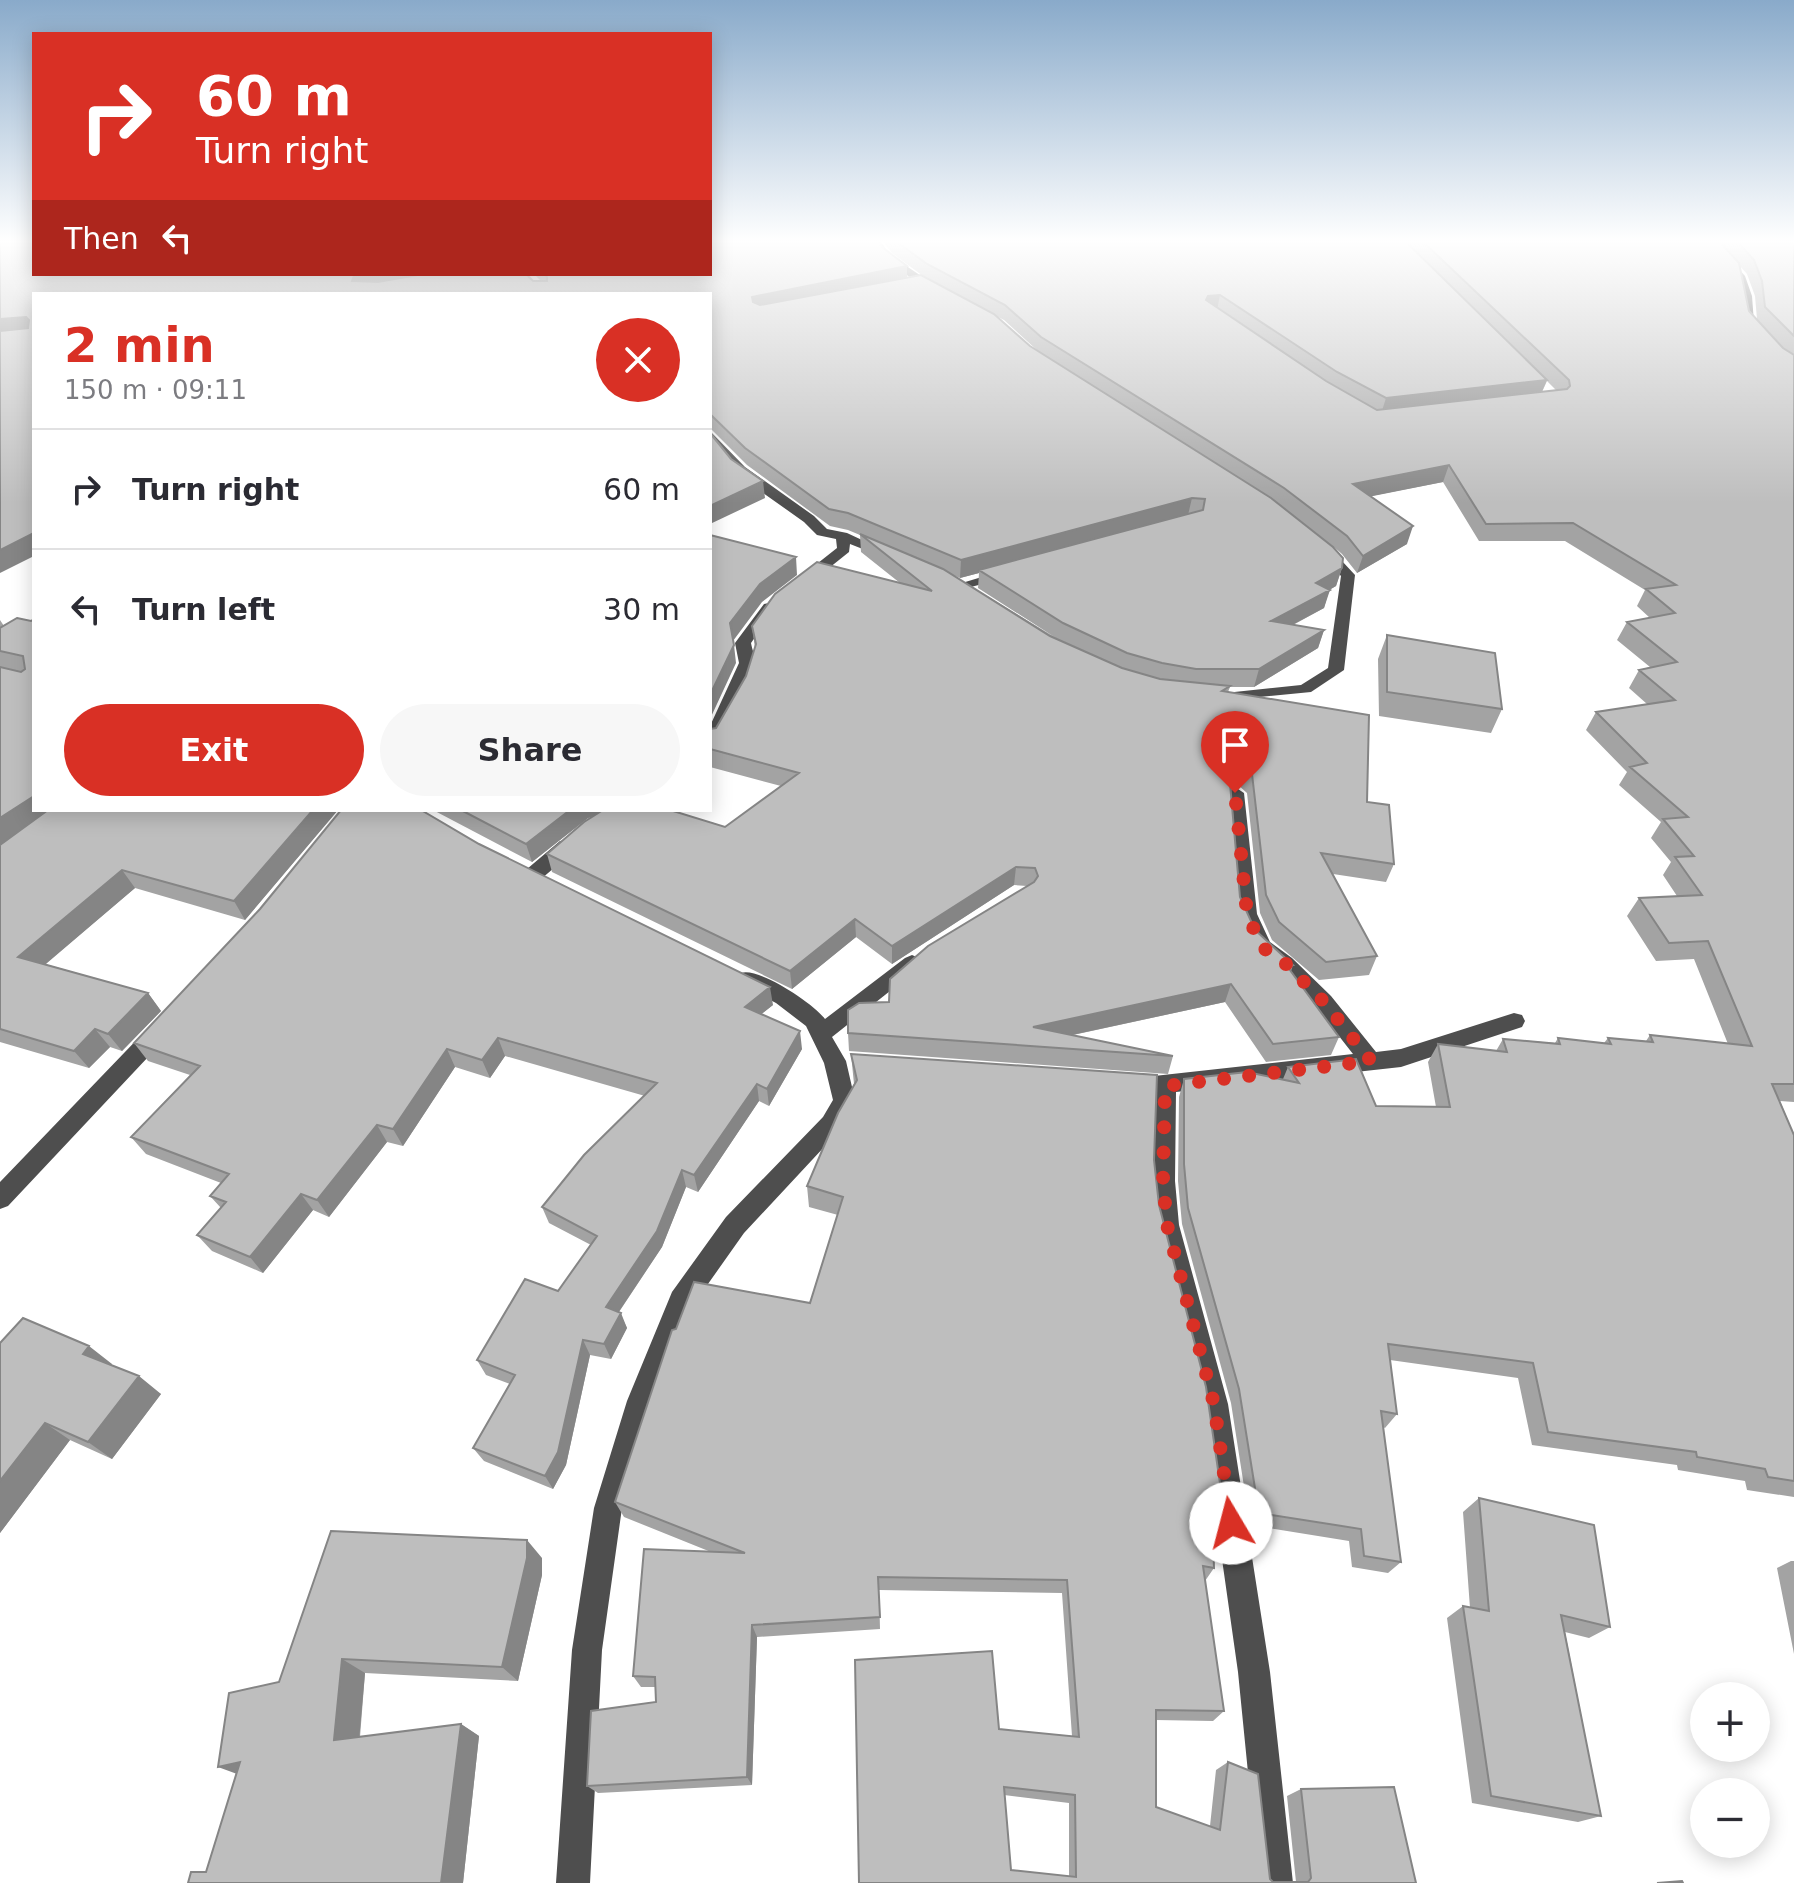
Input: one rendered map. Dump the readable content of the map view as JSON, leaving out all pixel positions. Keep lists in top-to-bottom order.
{
  "page": {
    "turn": ["60 m", "Turn right"],
    "then": "Then",
    "heading": ["2 min", "150 m · 09:11"],
    "list": [
      {
        "name": "Turn right",
        "value": "60 m"
      },
      {
        "name": "Turn left",
        "value": "30 m"
      }
    ],
    "buttons": ["Exit", "Share"],
    "map_buttons": ["+", "−"]
  }
}
